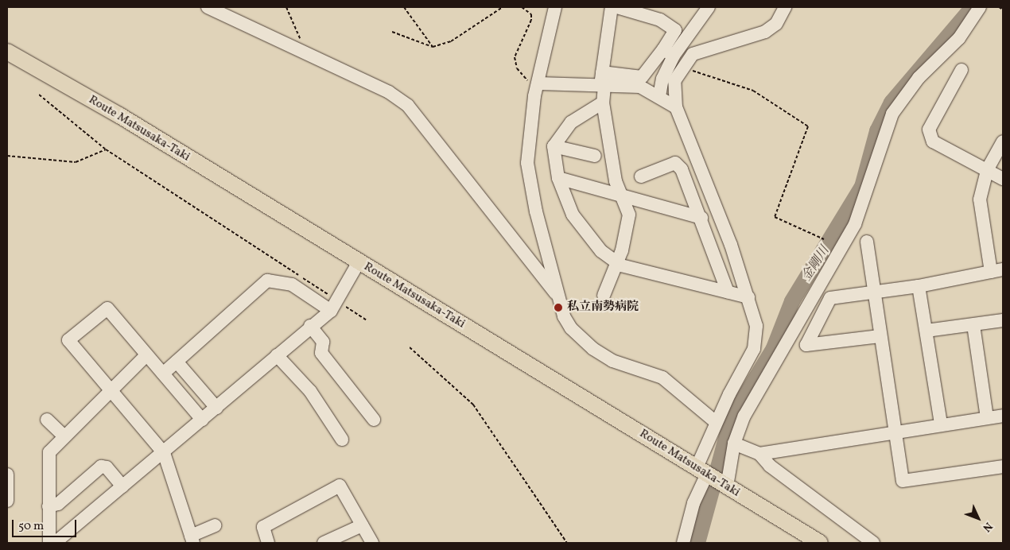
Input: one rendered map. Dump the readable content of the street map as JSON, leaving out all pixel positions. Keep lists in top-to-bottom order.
{
  "streets": {
    "main road": ["Route Matsusaka-Taki"]
  },
  "water": ["金剛川"],
  "places": ["私立南勢病院"],
  "scale_bar": "50 m",
  "north": "bottom right"
}
